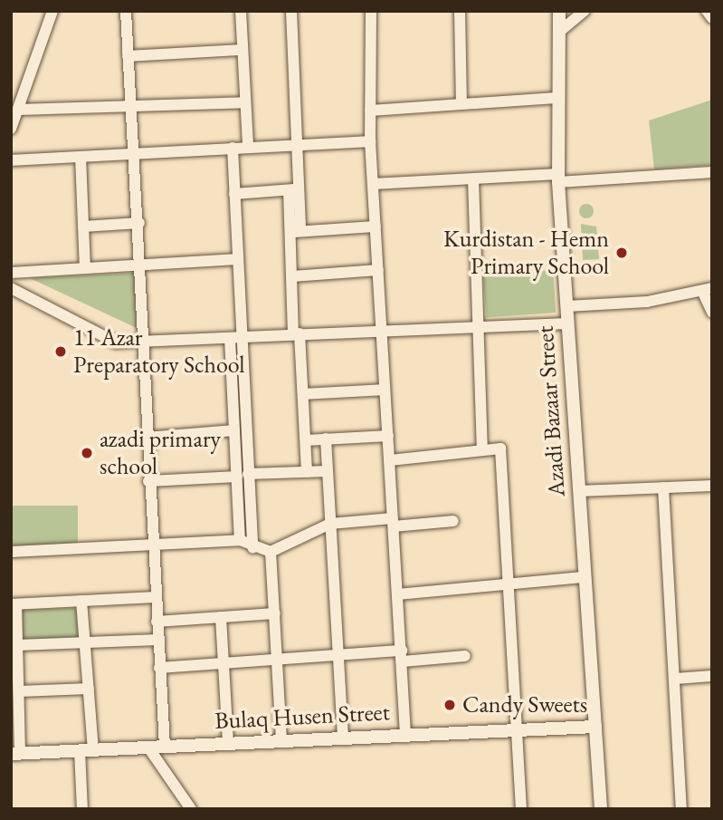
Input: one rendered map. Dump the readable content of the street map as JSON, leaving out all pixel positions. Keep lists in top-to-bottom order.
{
  "streets": {
    "street": ["Azadi Bazaar Street", "Bulaq Husen Street"]
  },
  "crossings": [
    ["Azadi Bazaar Street", "Bulaq Husen Street"]
  ],
  "places": [
    "Kurdistan - Hemn Primary School",
    "11 Azar Preparatory School",
    "azadi primary school",
    "Candy Sweets"
  ]
}
